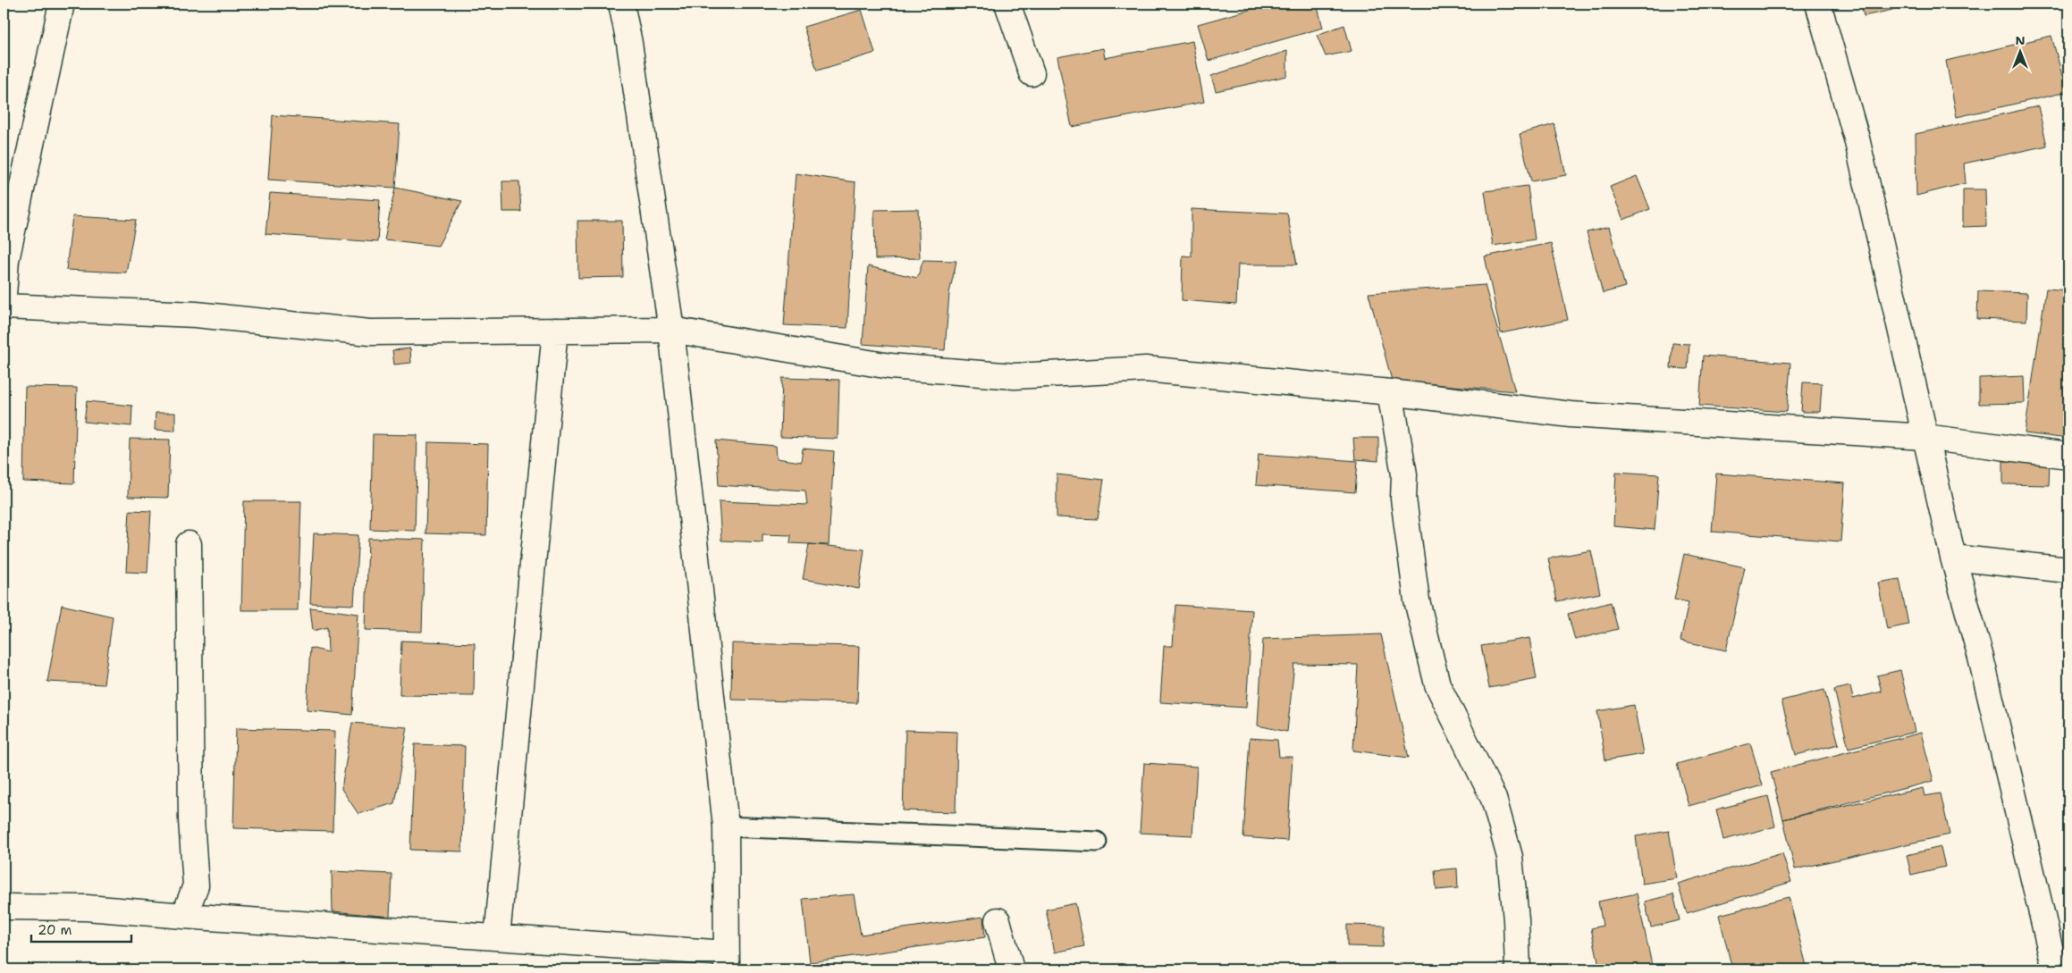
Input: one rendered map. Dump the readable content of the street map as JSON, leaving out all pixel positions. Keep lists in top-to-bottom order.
{
  "scale_bar": "20 m",
  "north": "top"
}
